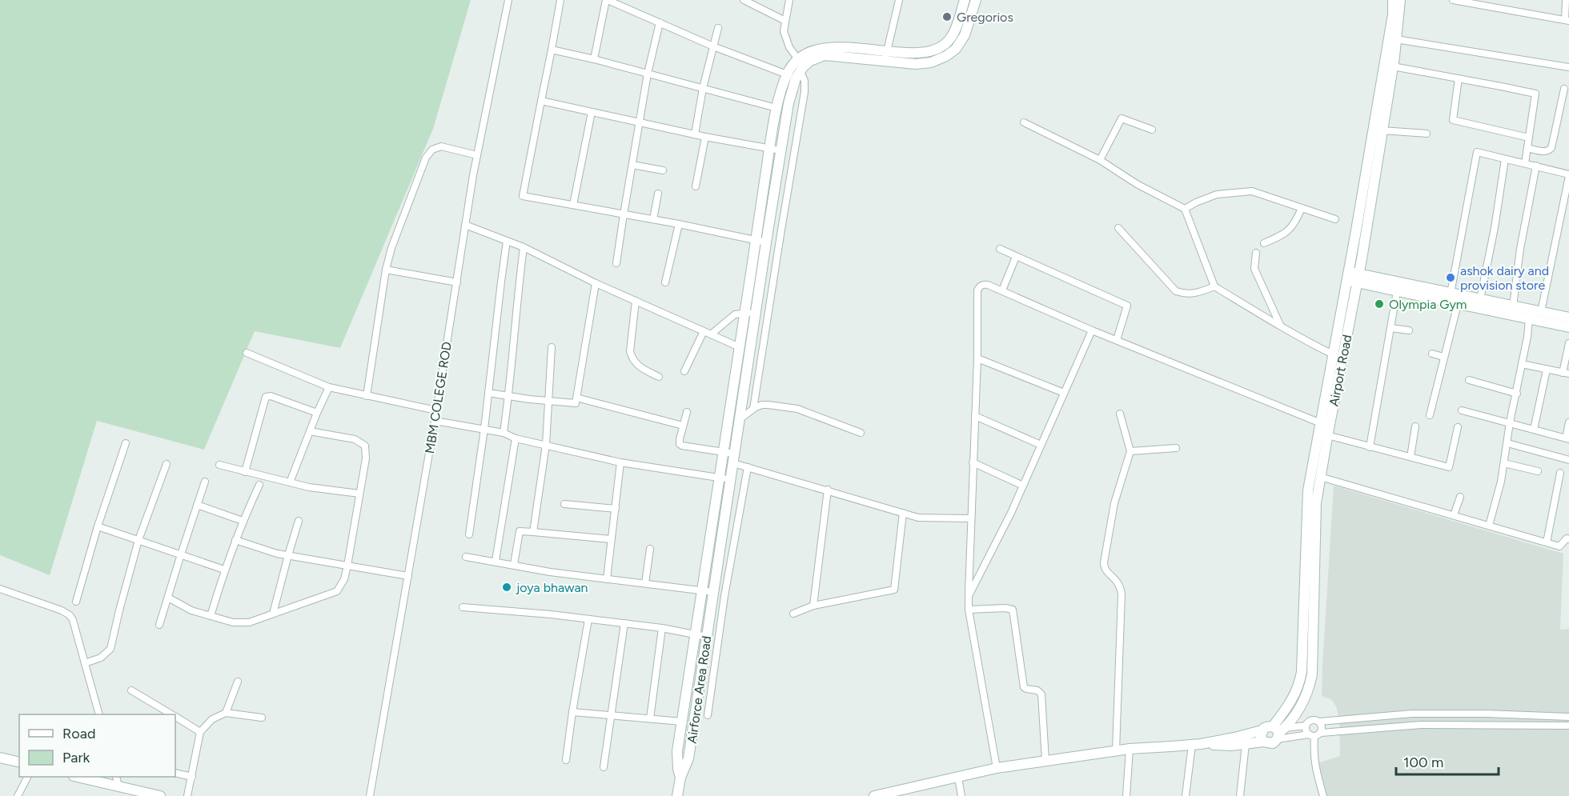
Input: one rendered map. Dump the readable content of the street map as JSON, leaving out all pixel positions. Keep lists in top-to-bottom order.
{
  "streets": {
    "street": ["Airport Road", "MBM COLEGE ROD", "Airforce Area Road"]
  },
  "places": [
    "Gregorios",
    "ashok dairy and provision store",
    "Olympia Gym",
    "joya bhawan"
  ],
  "legend": ["Road", "Park"],
  "scale_bar": "100 m"
}
